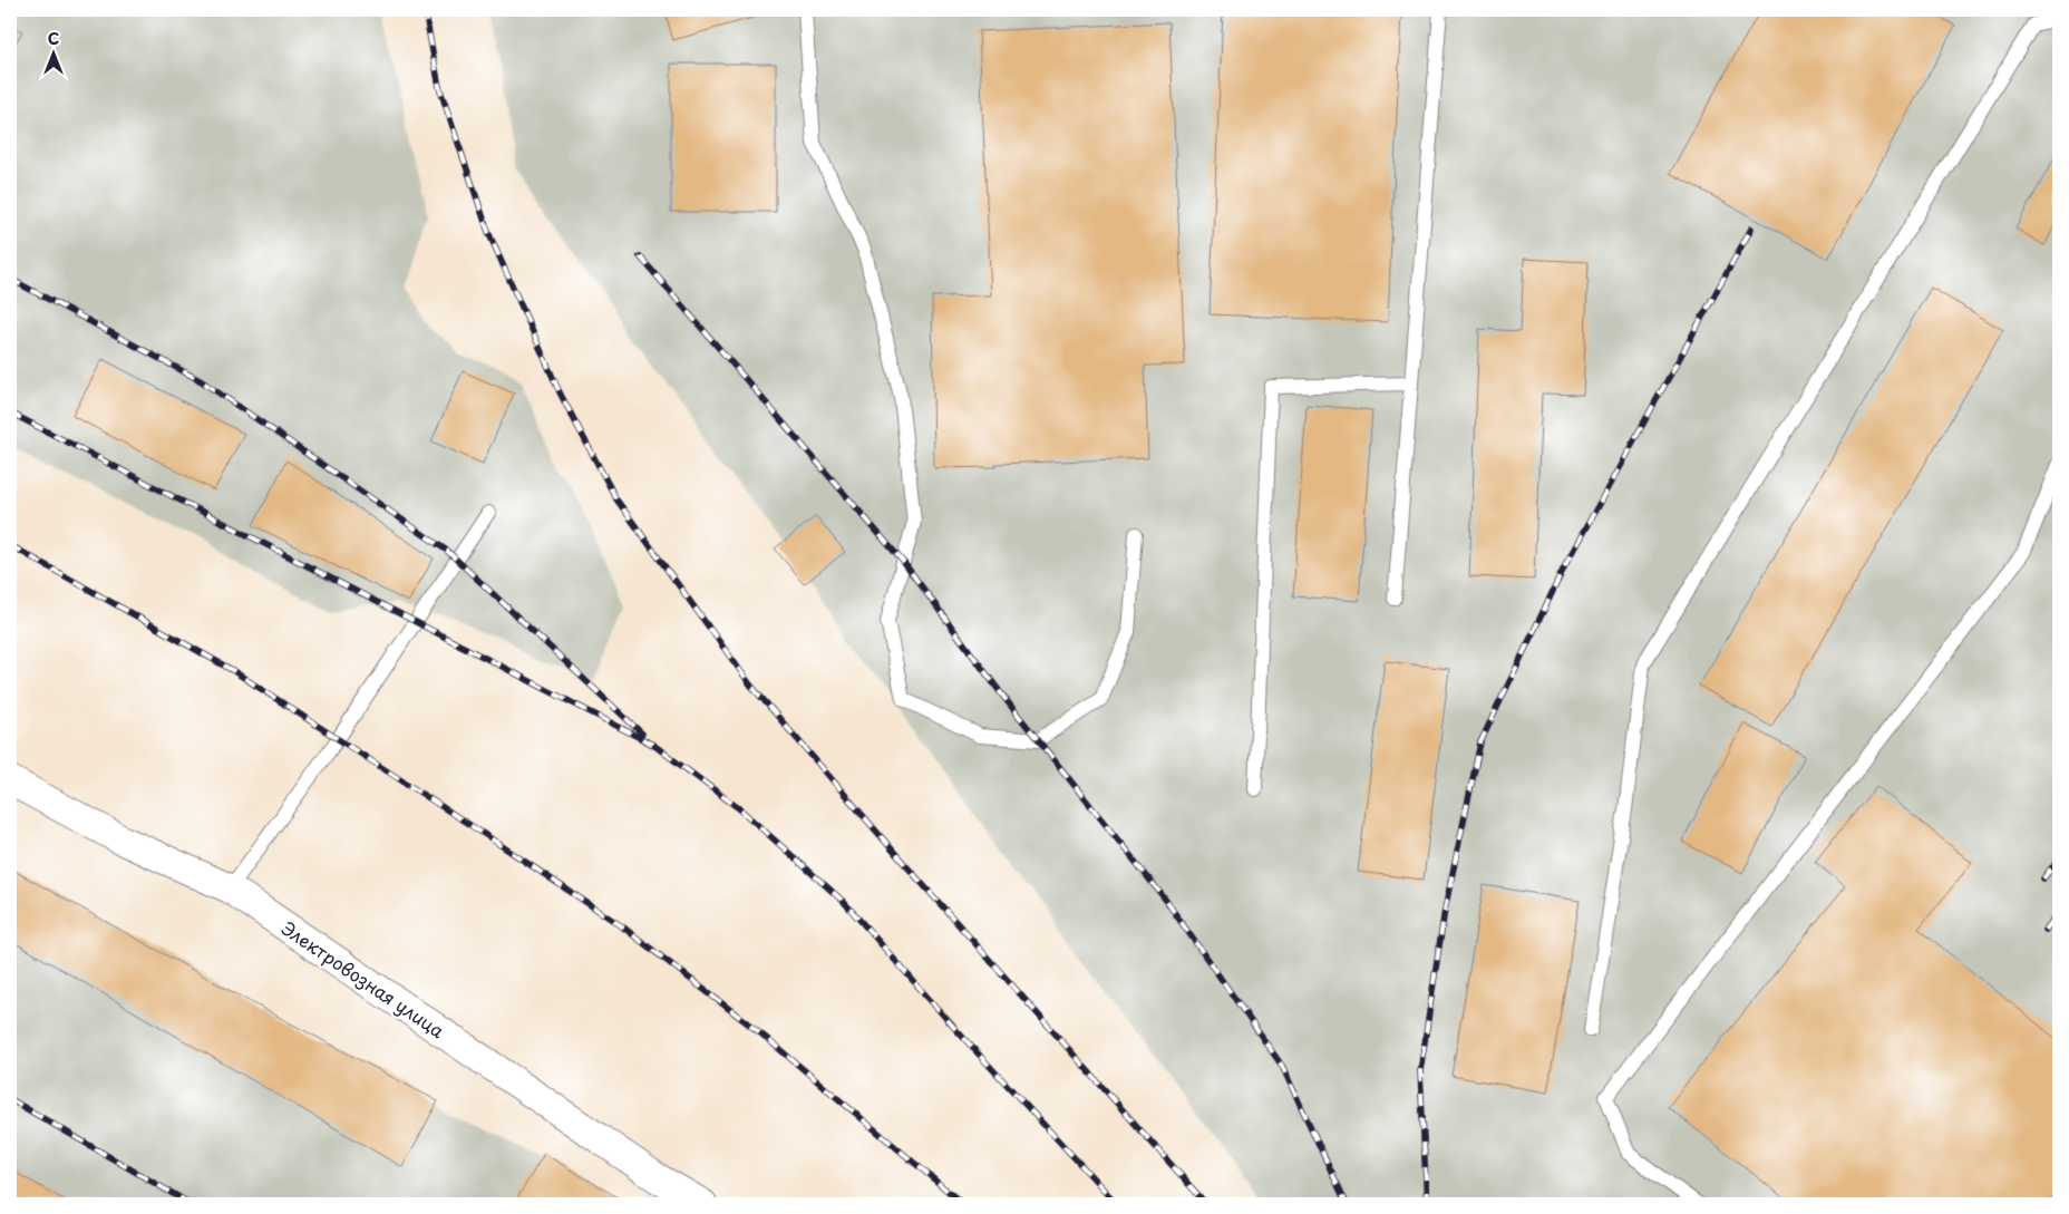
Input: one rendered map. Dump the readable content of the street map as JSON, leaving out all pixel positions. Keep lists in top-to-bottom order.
{
  "streets": {
    "street": ["Электровозная улица"]
  },
  "north": "top"
}
